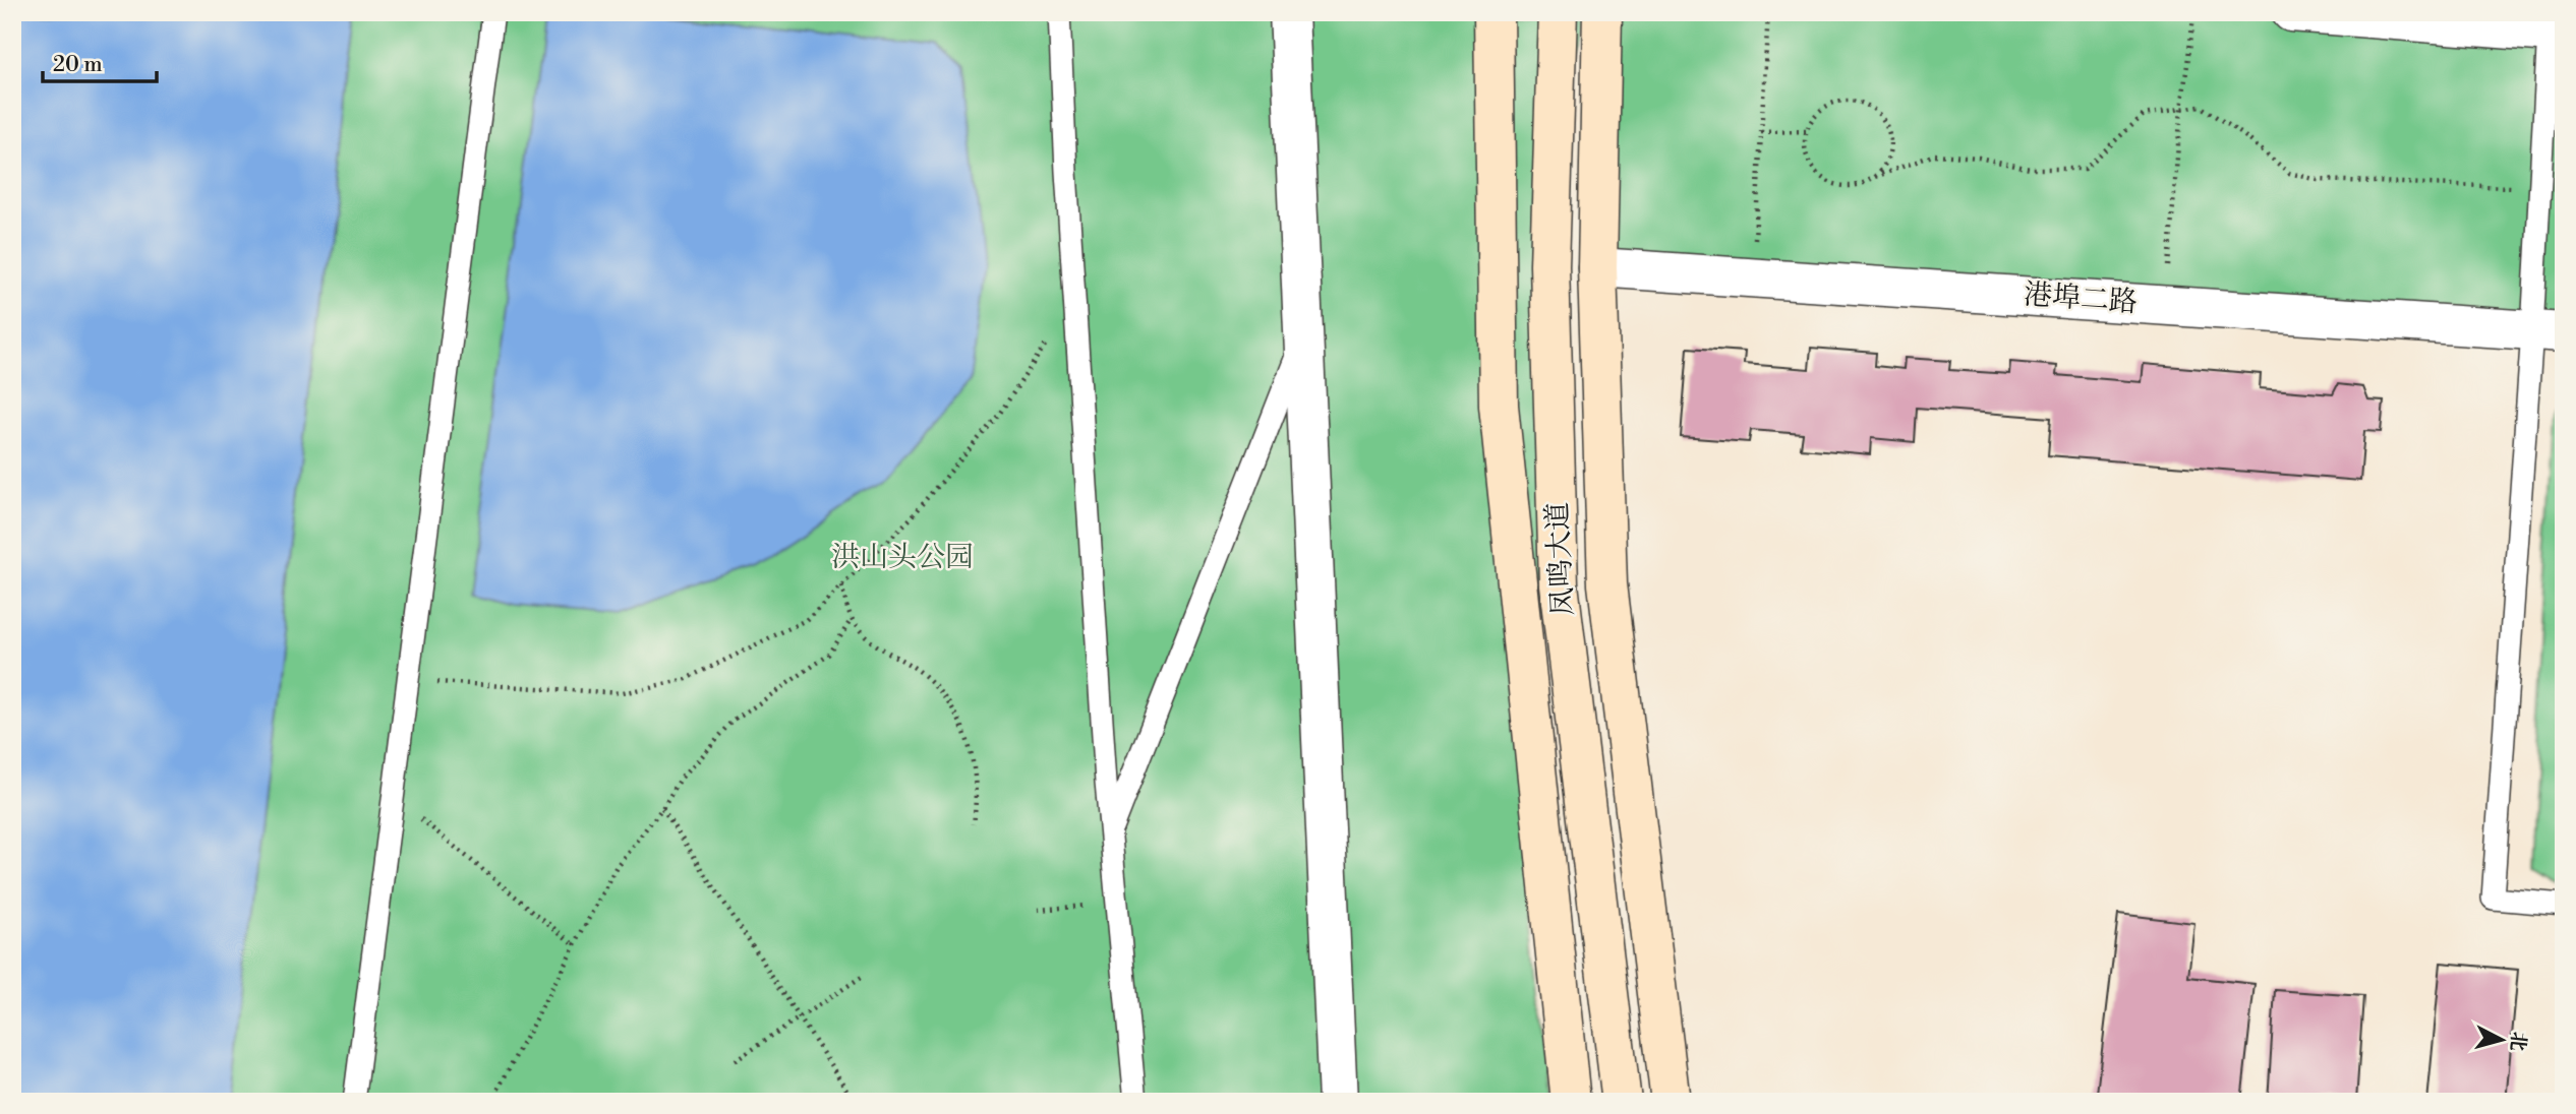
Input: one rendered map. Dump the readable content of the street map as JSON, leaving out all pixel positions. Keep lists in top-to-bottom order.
{
  "streets": {
    "main road": ["凤鸣大道"],
    "street": ["港埠二路"]
  },
  "crossings": [
    ["港埠二路", "凤鸣大道"]
  ],
  "parks": ["洪山头公园"],
  "scale_bar": "20 m",
  "north": "right"
}
